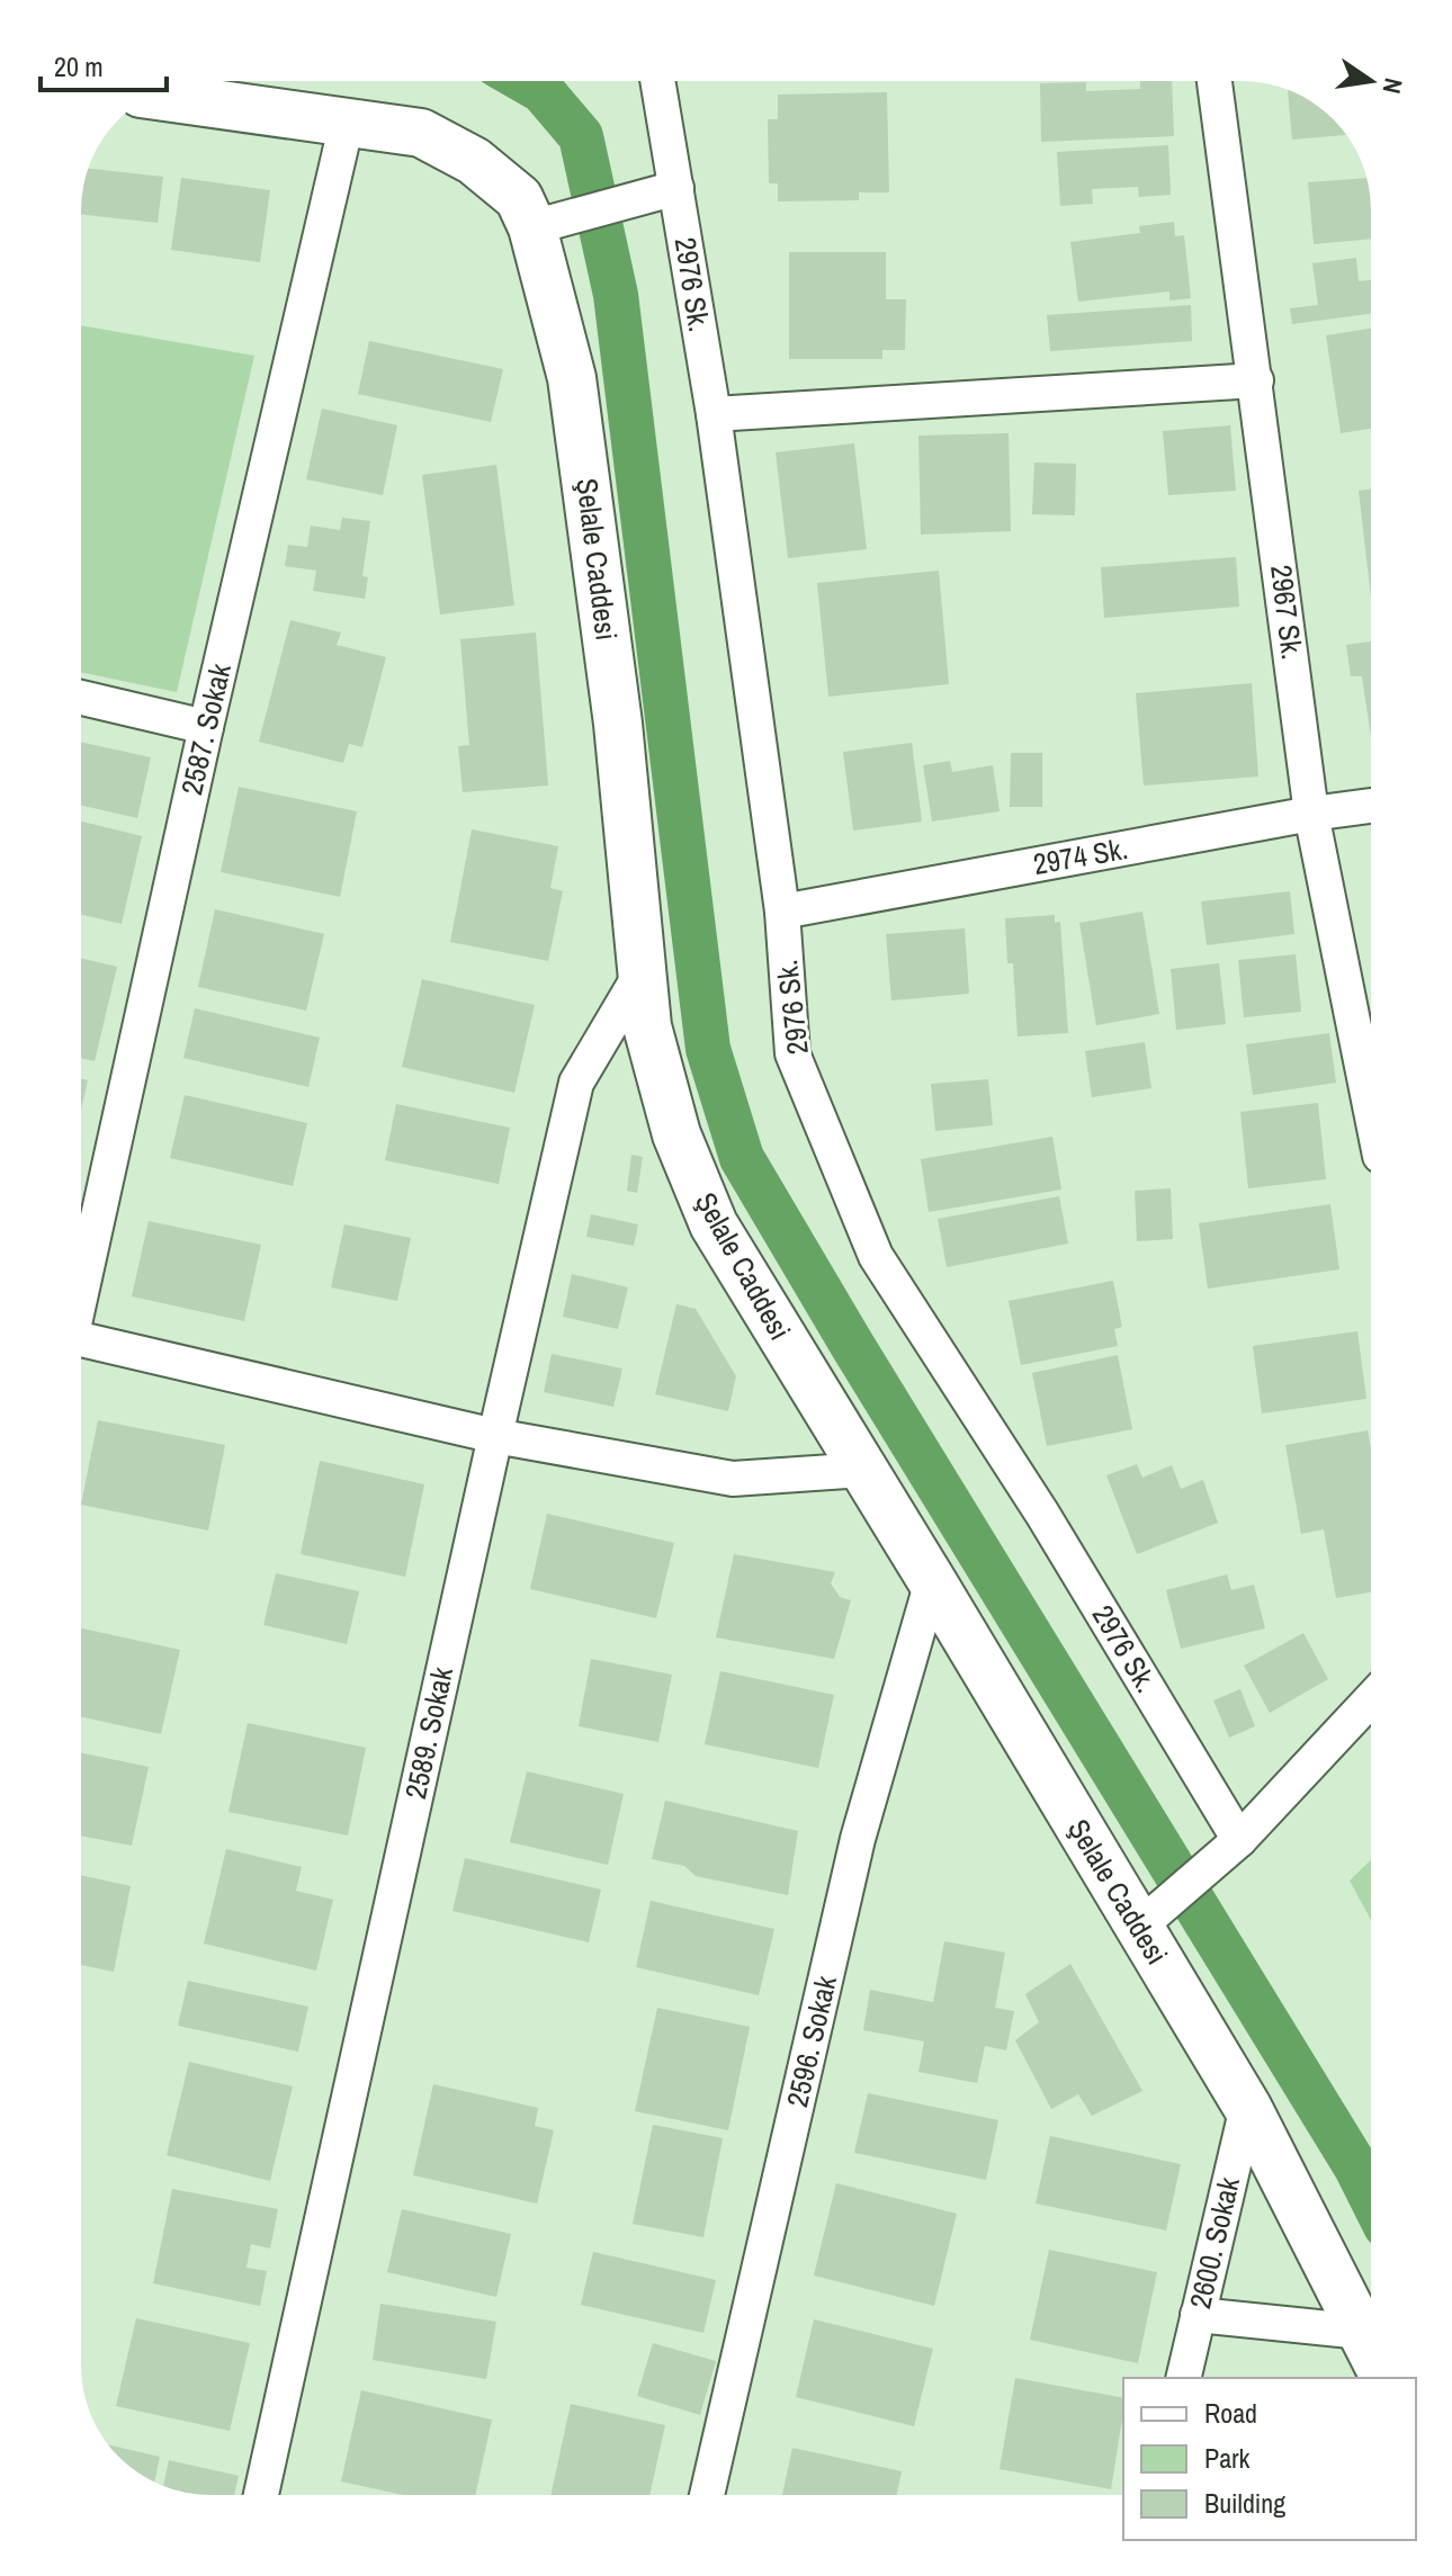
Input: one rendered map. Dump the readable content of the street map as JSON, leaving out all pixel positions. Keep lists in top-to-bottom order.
{
  "streets": {
    "street": [
      "2976 Sk.",
      "Şelale Caddesi",
      "2967 Sk.",
      "2587. Sokak",
      "2974 Sk.",
      "2589. Sokak",
      "2596. Sokak",
      "2600. Sokak"
    ]
  },
  "crossings": [
    ["2976 Sk.", "2974 Sk."],
    ["Şelale Caddesi", "2587. Sokak"],
    ["Şelale Caddesi", "2589. Sokak"],
    ["Şelale Caddesi", "2596. Sokak"],
    ["Şelale Caddesi", "2600. Sokak"],
    ["2967 Sk.", "2974 Sk."]
  ],
  "legend": ["Road", "Park", "Building"],
  "scale_bar": "20 m",
  "north": "right"
}
